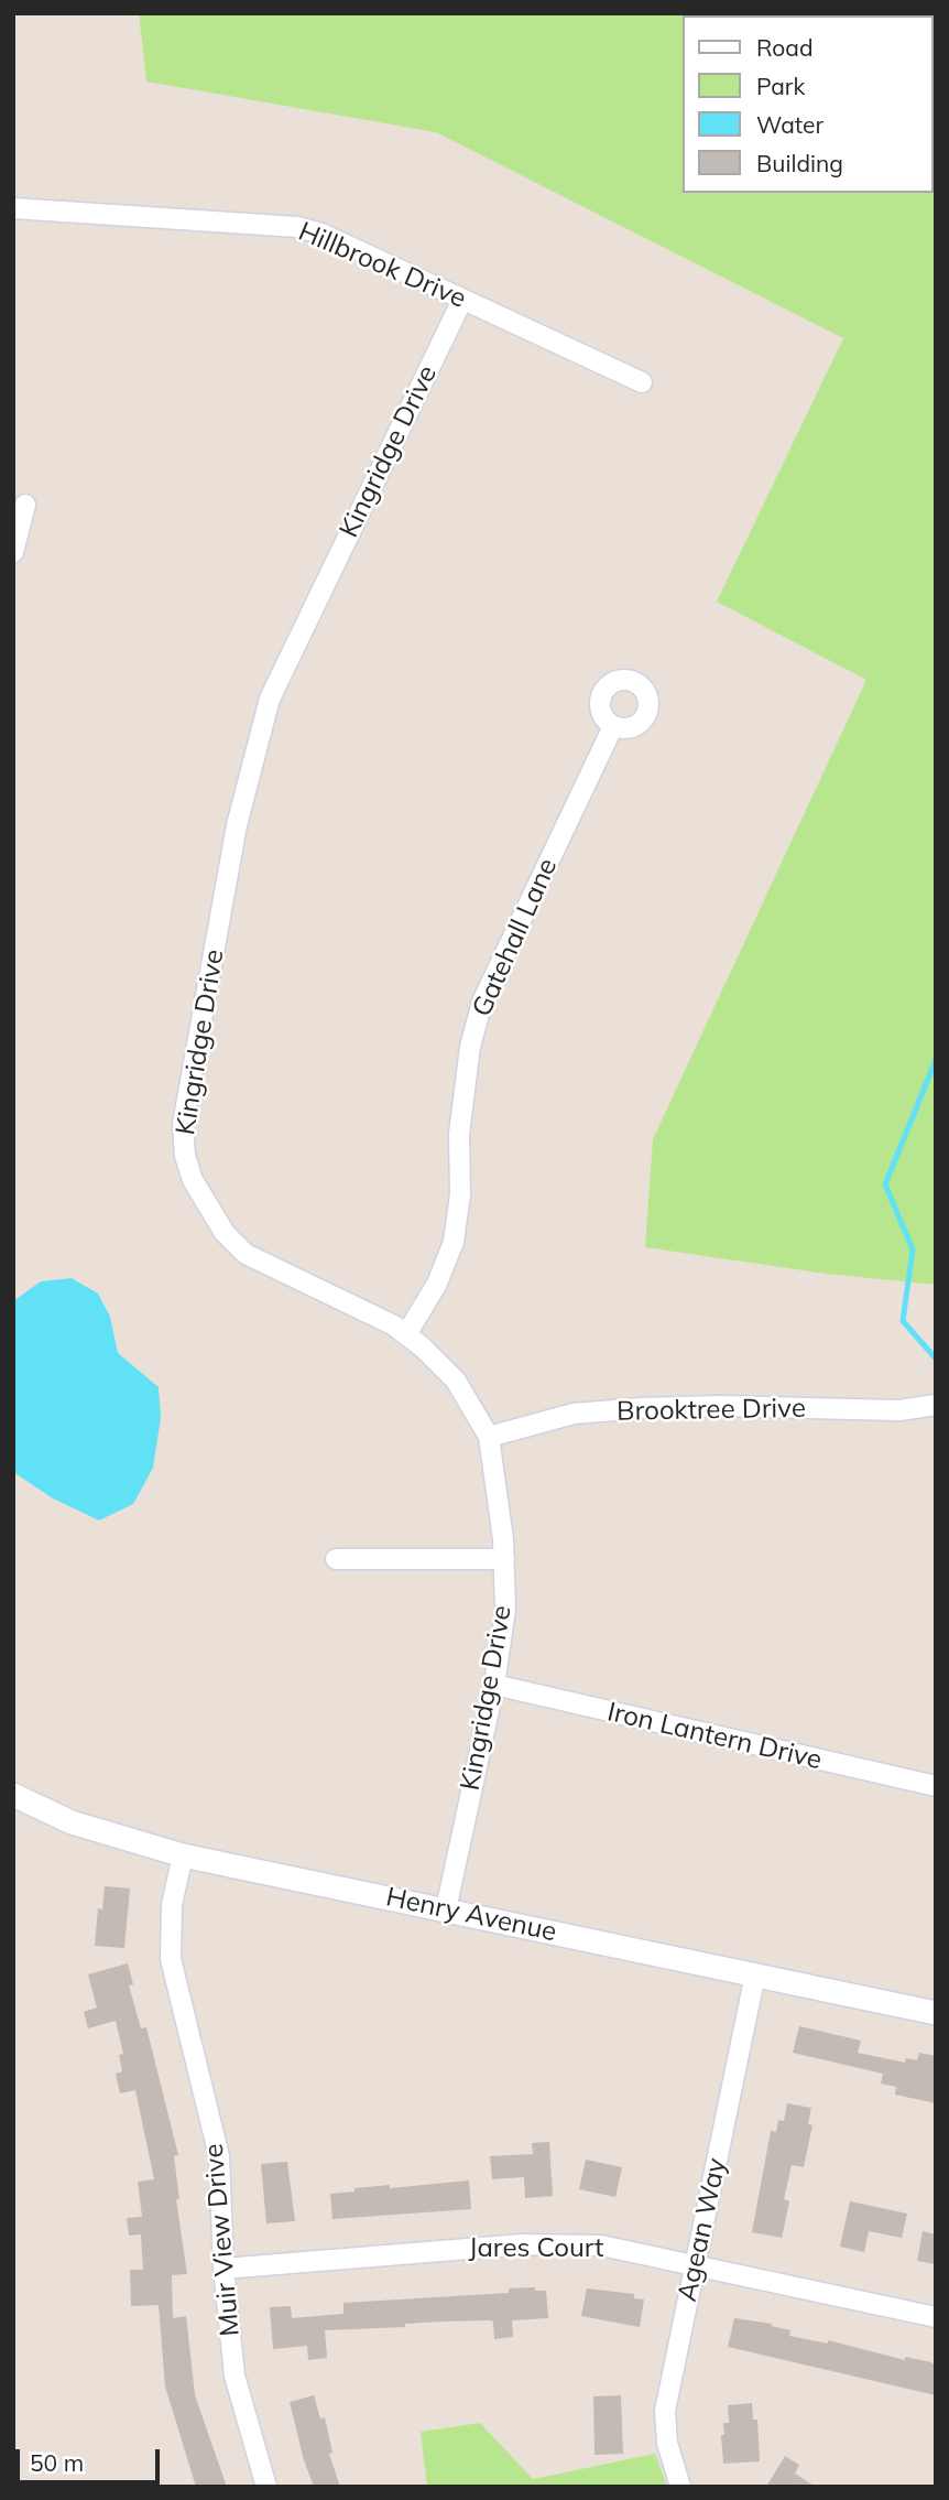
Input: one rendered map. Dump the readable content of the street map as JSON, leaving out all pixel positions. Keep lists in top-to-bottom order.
{
  "streets": {
    "street": [
      "Hillbrook Drive",
      "Kingridge Drive",
      "Gatehall Lane",
      "Brooktree Drive",
      "Iron Lantern Drive",
      "Henry Avenue",
      "Agean Way",
      "Muir View Drive",
      "Jares Court"
    ]
  },
  "crossings": [
    ["Hillbrook Drive", "Kingridge Drive"],
    ["Kingridge Drive", "Gatehall Lane"],
    ["Kingridge Drive", "Brooktree Drive"],
    ["Kingridge Drive", "Iron Lantern Drive"],
    ["Kingridge Drive", "Henry Avenue"],
    ["Henry Avenue", "Agean Way"],
    ["Henry Avenue", "Muir View Drive"],
    ["Agean Way", "Jares Court"],
    ["Muir View Drive", "Jares Court"]
  ],
  "legend": [
    "Road",
    "Park",
    "Water",
    "Building"
  ],
  "scale_bar": "50 m"
}
